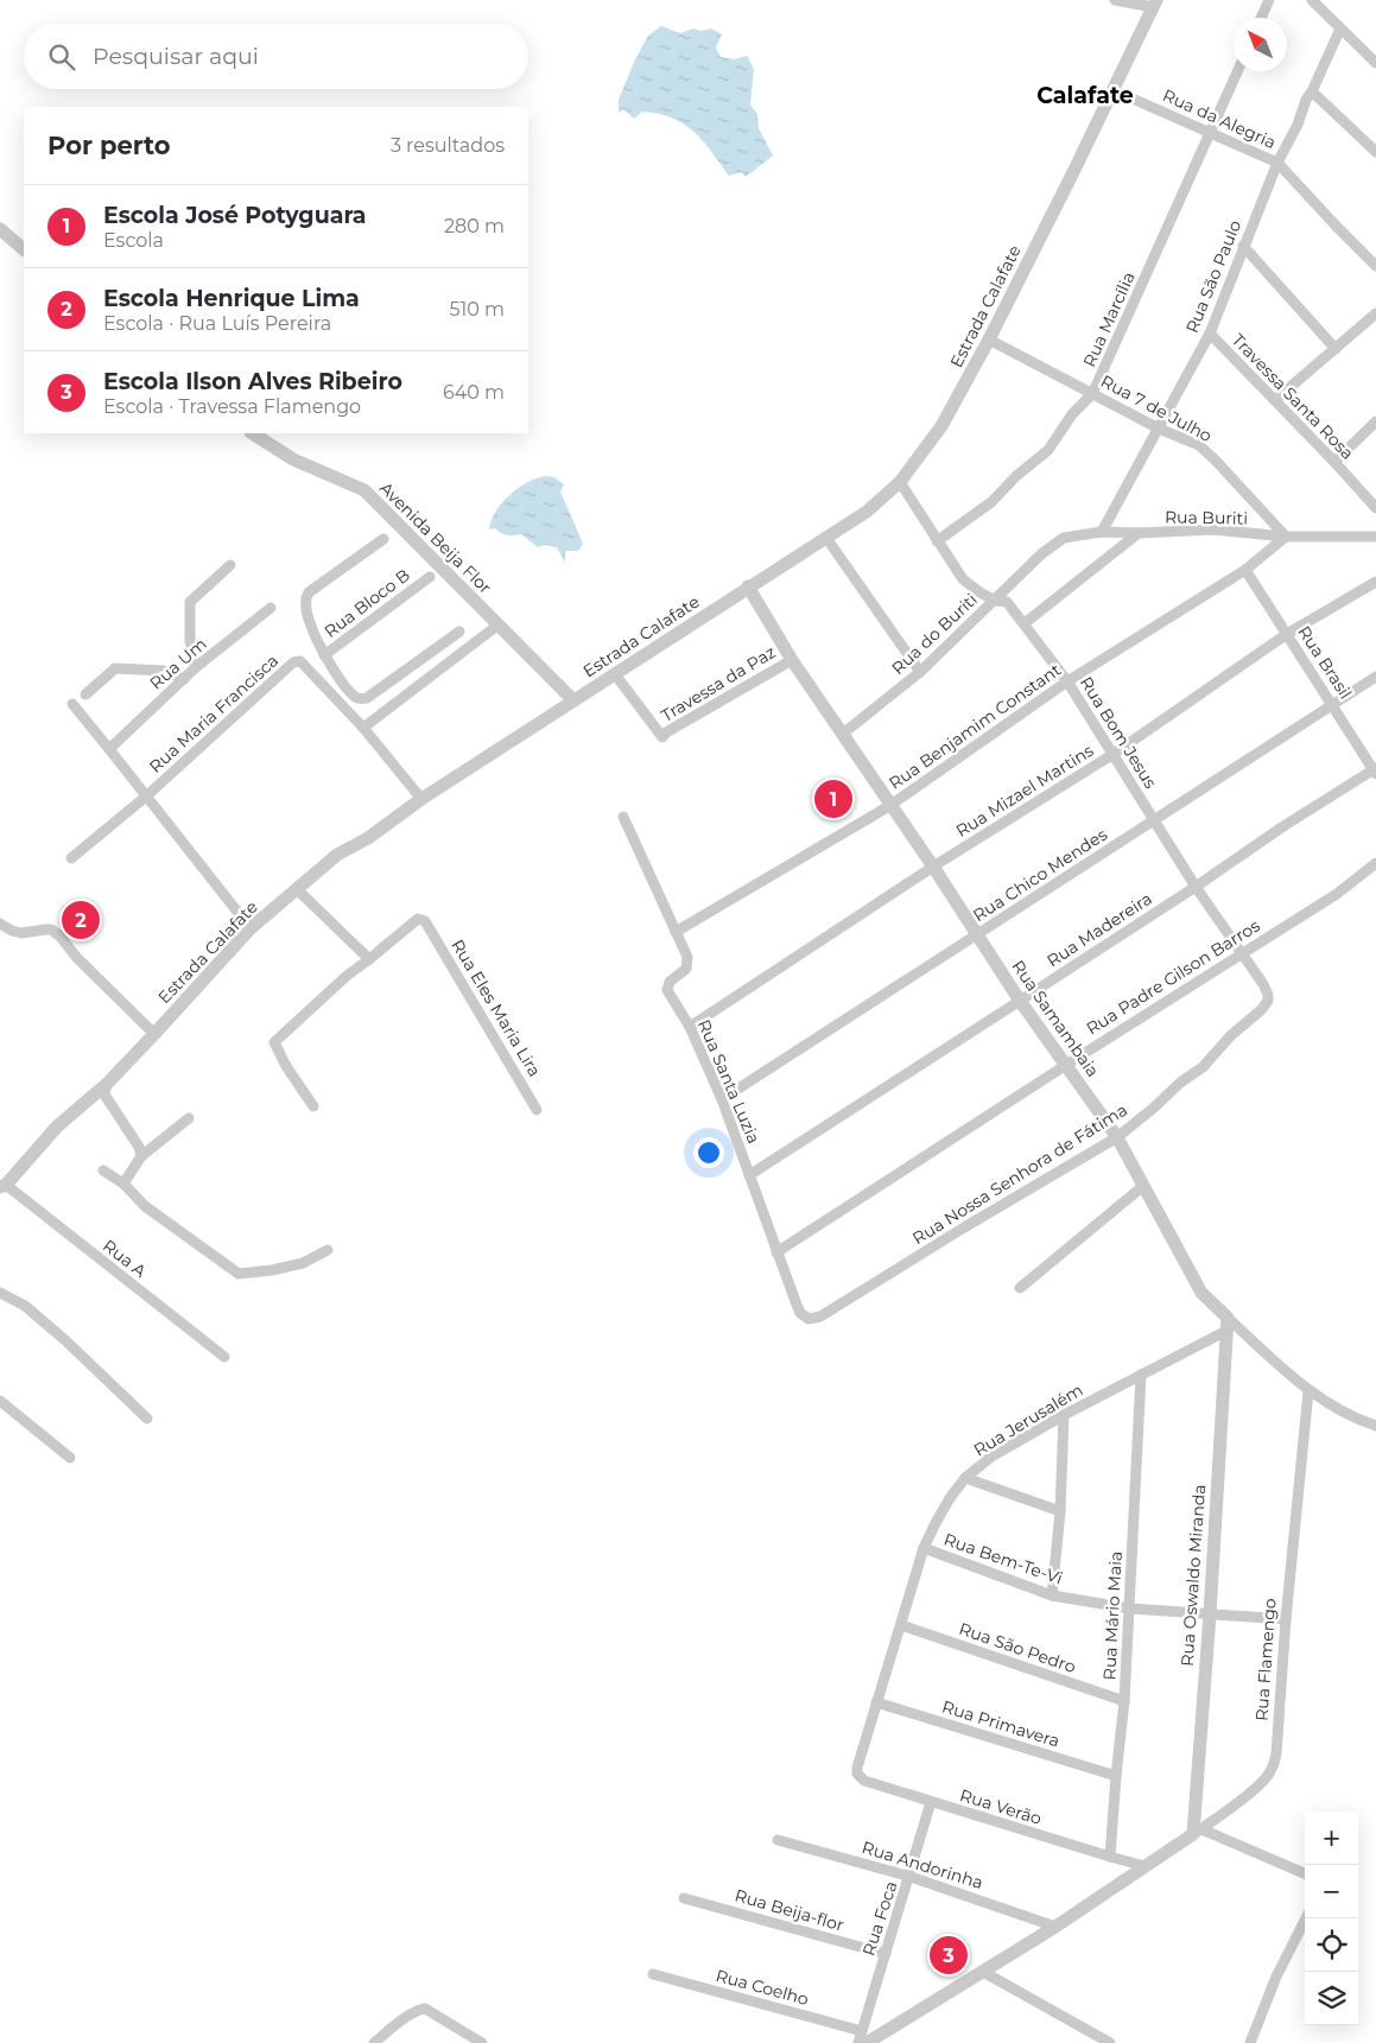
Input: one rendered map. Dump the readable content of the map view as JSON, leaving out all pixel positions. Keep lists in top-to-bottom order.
{
  "streets": {
    "street": [
      "Rua da Alegria",
      "Rua São Paulo",
      "Estrada Calafate",
      "Rua Marcília",
      "Travessa Santa Rosa",
      "Rua 7 de Julho",
      "Rua Buriti",
      "Avenida Beija Flor",
      "Rua Bloco B",
      "Rua do Buriti",
      "Rua Brasil",
      "Rua Um",
      "Travessa da Paz",
      "Rua Maria Francisca",
      "Rua Benjamim Constant",
      "Rua Bom Jesus",
      "Rua Mizael Martins",
      "Rua Chico Mendes",
      "Rua Madereira",
      "Rua Padre Gilson Barros",
      "Rua Eles Maria Lira",
      "Rua Samambaia",
      "Rua Santa Luzia",
      "Rua Nossa Senhora de Fátima",
      "Rua A",
      "Rua Jerusalém",
      "Rua Bem-Te-Vi",
      "Rua Oswaldo Miranda",
      "Rua Mário Maia",
      "Rua São Pedro",
      "Rua Flamengo",
      "Rua Primavera",
      "Rua Verão",
      "Rua Andorinha",
      "Rua Beija-flor",
      "Rua Foca",
      "Rua Coelho"
    ]
  },
  "crossings": [
    ["Rua da Alegria", "Rua São Paulo"],
    ["Rua da Alegria", "Estrada Calafate"],
    ["Rua da Alegria", "Rua Marcília"],
    ["Rua São Paulo", "Travessa Santa Rosa"],
    ["Rua São Paulo", "Rua 7 de Julho"],
    ["Rua São Paulo", "Rua Buriti"],
    ["Estrada Calafate", "Rua 7 de Julho"],
    ["Estrada Calafate", "Avenida Beija Flor"],
    ["Estrada Calafate", "Travessa da Paz"],
    ["Estrada Calafate", "Rua Maria Francisca"],
    ["Estrada Calafate", "Rua Bom Jesus"],
    ["Estrada Calafate", "Rua Samambaia"],
    ["Estrada Calafate", "Rua A"],
    ["Rua Marcília", "Rua 7 de Julho"],
    ["Rua Marcília", "Rua Bom Jesus"],
    ["Rua 7 de Julho", "Rua Buriti"],
    ["Rua 7 de Julho", "Rua Benjamim Constant"],
    ["Rua Buriti", "Rua do Buriti"],
    ["Rua Buriti", "Rua Benjamim Constant"],
    ["Rua do Buriti", "Rua Bom Jesus"],
    ["Rua do Buriti", "Rua Samambaia"],
    ["Rua Brasil", "Rua Benjamim Constant"],
    ["Rua Brasil", "Rua Mizael Martins"],
    ["Rua Brasil", "Rua Chico Mendes"],
    ["Rua Brasil", "Rua Madereira"],
    ["Travessa da Paz", "Rua Samambaia"],
    ["Rua Benjamim Constant", "Rua Bom Jesus"],
    ["Rua Benjamim Constant", "Rua Samambaia"],
    ["Rua Benjamim Constant", "Rua Santa Luzia"],
    ["Rua Bom Jesus", "Rua Mizael Martins"],
    ["Rua Bom Jesus", "Rua Chico Mendes"],
    ["Rua Bom Jesus", "Rua Madereira"],
    ["Rua Bom Jesus", "Rua Padre Gilson Barros"],
    ["Rua Bom Jesus", "Rua Nossa Senhora de Fátima"],
    ["Rua Mizael Martins", "Rua Samambaia"],
    ["Rua Mizael Martins", "Rua Santa Luzia"],
    ["Rua Chico Mendes", "Rua Samambaia"],
    ["Rua Chico Mendes", "Rua Santa Luzia"],
    ["Rua Madereira", "Rua Samambaia"],
    ["Rua Madereira", "Rua Santa Luzia"],
    ["Rua Padre Gilson Barros", "Rua Samambaia"],
    ["Rua Padre Gilson Barros", "Rua Santa Luzia"],
    ["Rua Samambaia", "Rua Nossa Senhora de Fátima"],
    ["Rua Samambaia", "Rua Jerusalém"],
    ["Rua Samambaia", "Rua Oswaldo Miranda"],
    ["Rua Samambaia", "Rua Flamengo"],
    ["Rua Santa Luzia", "Rua Nossa Senhora de Fátima"],
    ["Rua Jerusalém", "Rua Bem-Te-Vi"],
    ["Rua Jerusalém", "Rua Oswaldo Miranda"],
    ["Rua Jerusalém", "Rua Mário Maia"],
    ["Rua Jerusalém", "Rua São Pedro"],
    ["Rua Jerusalém", "Rua Primavera"],
    ["Rua Jerusalém", "Rua Verão"],
    ["Rua Bem-Te-Vi", "Rua Oswaldo Miranda"],
    ["Rua Bem-Te-Vi", "Rua Mário Maia"],
    ["Rua Bem-Te-Vi", "Rua Flamengo"],
    ["Rua Oswaldo Miranda", "Rua Flamengo"],
    ["Rua Mário Maia", "Rua São Pedro"],
    ["Rua Mário Maia", "Rua Primavera"],
    ["Rua Mário Maia", "Rua Verão"],
    ["Rua Flamengo", "Rua Verão"],
    ["Rua Flamengo", "Rua Andorinha"],
    ["Rua Flamengo", "Rua Foca"],
    ["Rua Flamengo", "Rua Coelho"],
    ["Rua Verão", "Rua Foca"],
    ["Rua Andorinha", "Rua Foca"],
    ["Rua Beija-flor", "Rua Foca"],
    ["Rua Foca", "Rua Coelho"]
  ],
  "districts": ["Calafate"],
  "north": "top left",
  "page": {
    "search": "Pesquisar aqui",
    "heading": ["Por perto", "3 resultados"],
    "list": [
      {
        "mark": "1",
        "name": "Escola José Potyguara",
        "note": "Escola",
        "value": "280 m"
      },
      {
        "mark": "2",
        "name": "Escola Henrique Lima",
        "note": "Escola · Rua Luís Pereira",
        "value": "510 m"
      },
      {
        "mark": "3",
        "name": "Escola Ilson Alves Ribeiro",
        "note": "Escola · Travessa Flamengo",
        "value": "640 m"
      }
    ],
    "pins": ["1", "2", "3"],
    "map_buttons": ["+", "−"]
  }
}
